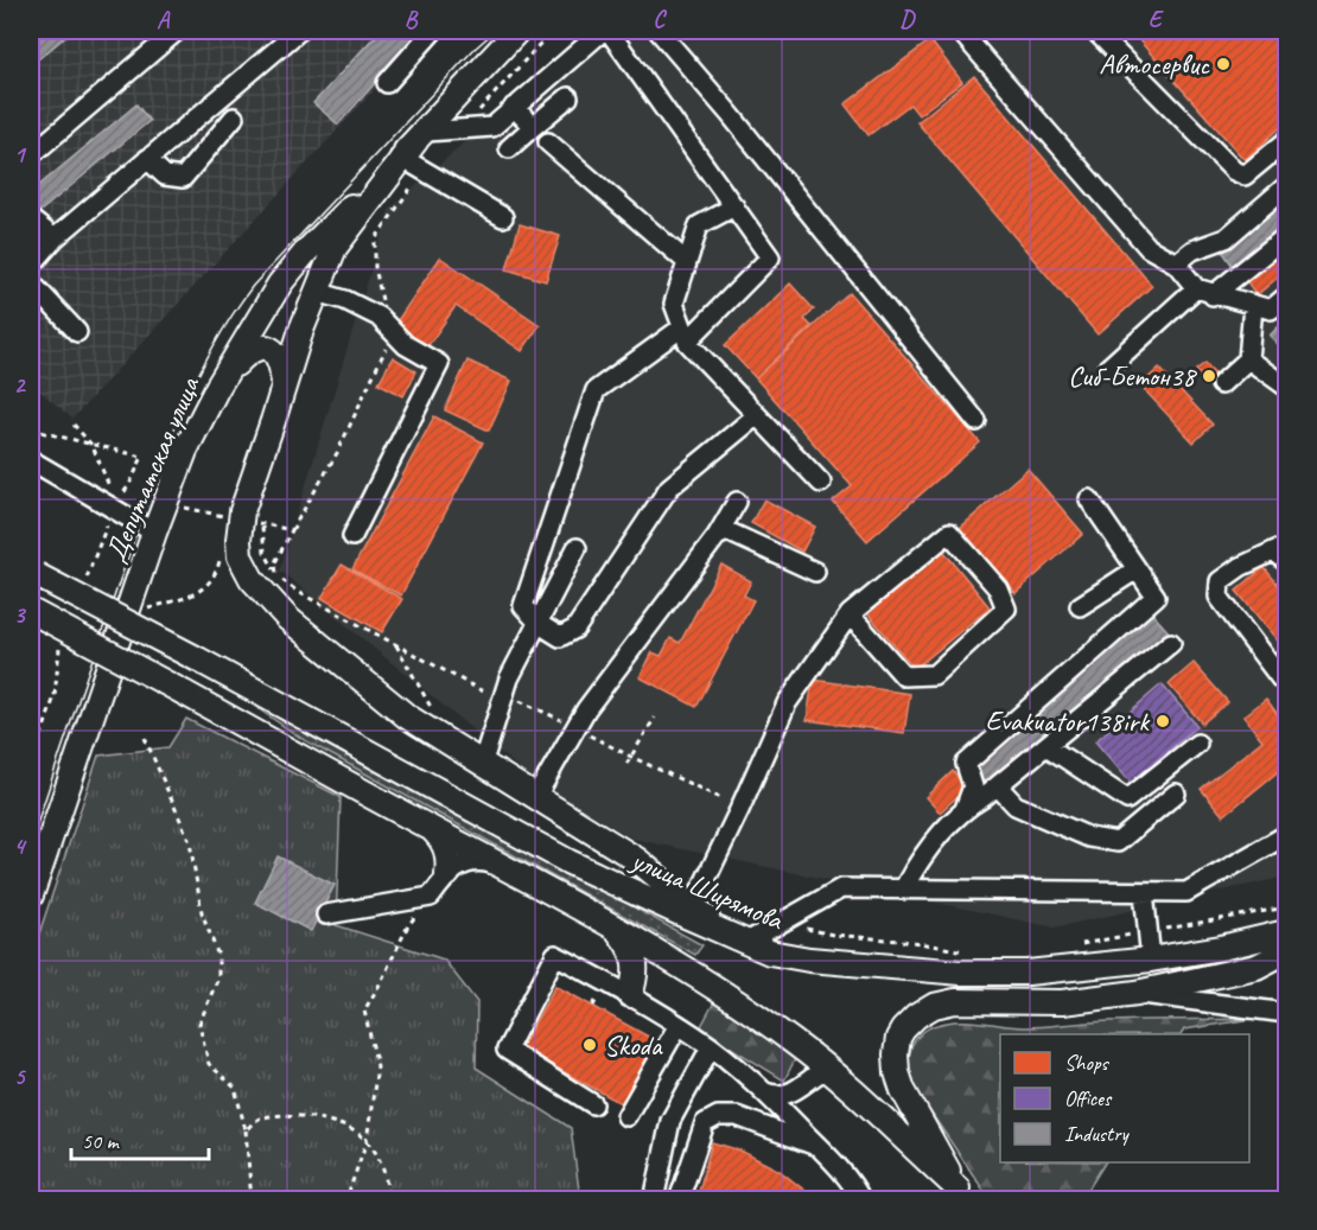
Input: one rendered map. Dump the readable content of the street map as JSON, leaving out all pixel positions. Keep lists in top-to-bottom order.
{
  "streets": {
    "main road": ["Депутатская улица", "улица Ширямова"]
  },
  "places": [
    "Автосервис",
    "Сиб-Бетон38",
    "Evakuator138irk",
    "Skoda"
  ],
  "legend": ["Shops", "Offices", "Industry"],
  "scale_bar": "50 m",
  "grid": {
    "columns": [
      "A",
      "B",
      "C",
      "D",
      "E"
    ],
    "rows": [
      "1",
      "2",
      "3",
      "4",
      "5"
    ]
  }
}
